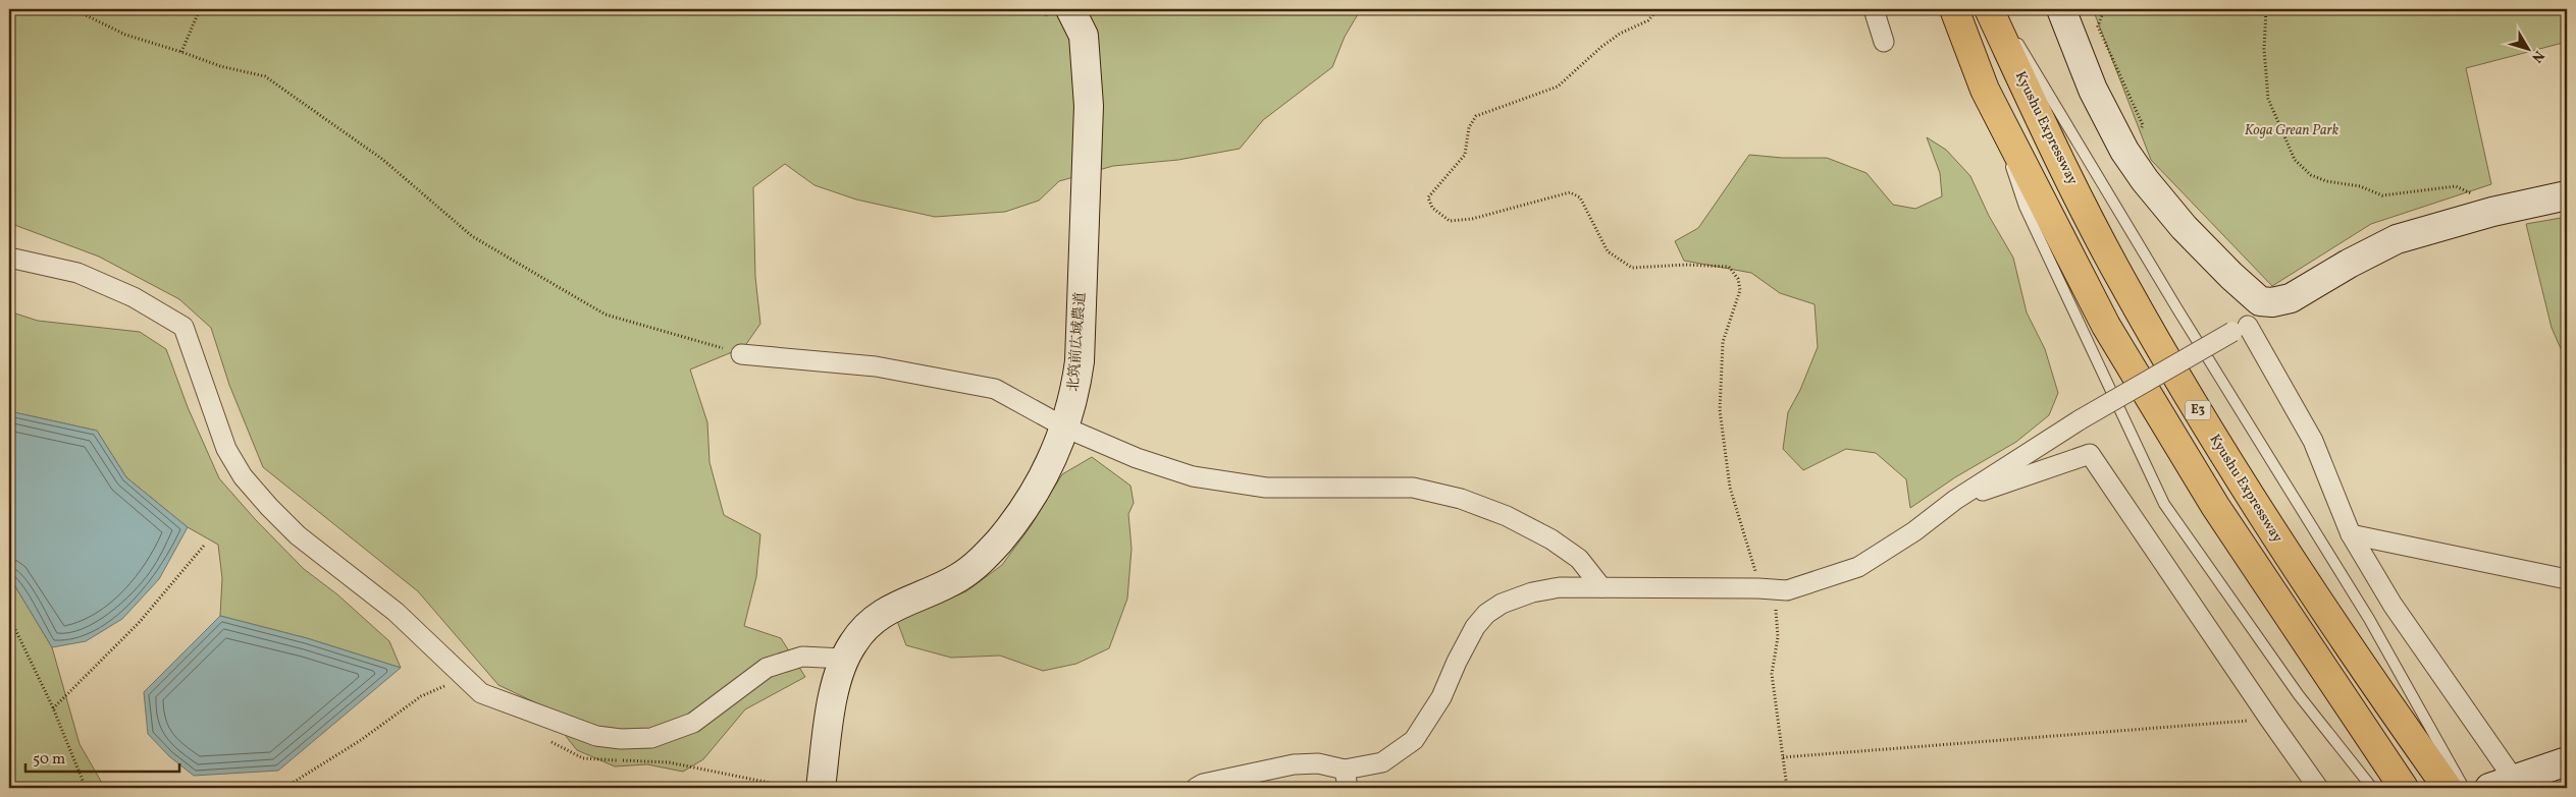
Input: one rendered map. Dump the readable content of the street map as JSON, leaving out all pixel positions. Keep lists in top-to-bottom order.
{
  "streets": {
    "highway": ["Kyushu Expressway", "E3"],
    "street": ["北筑前広域農道"]
  },
  "parks": ["Koga Grean Park"],
  "scale_bar": "50 m",
  "north": "bottom right"
}
